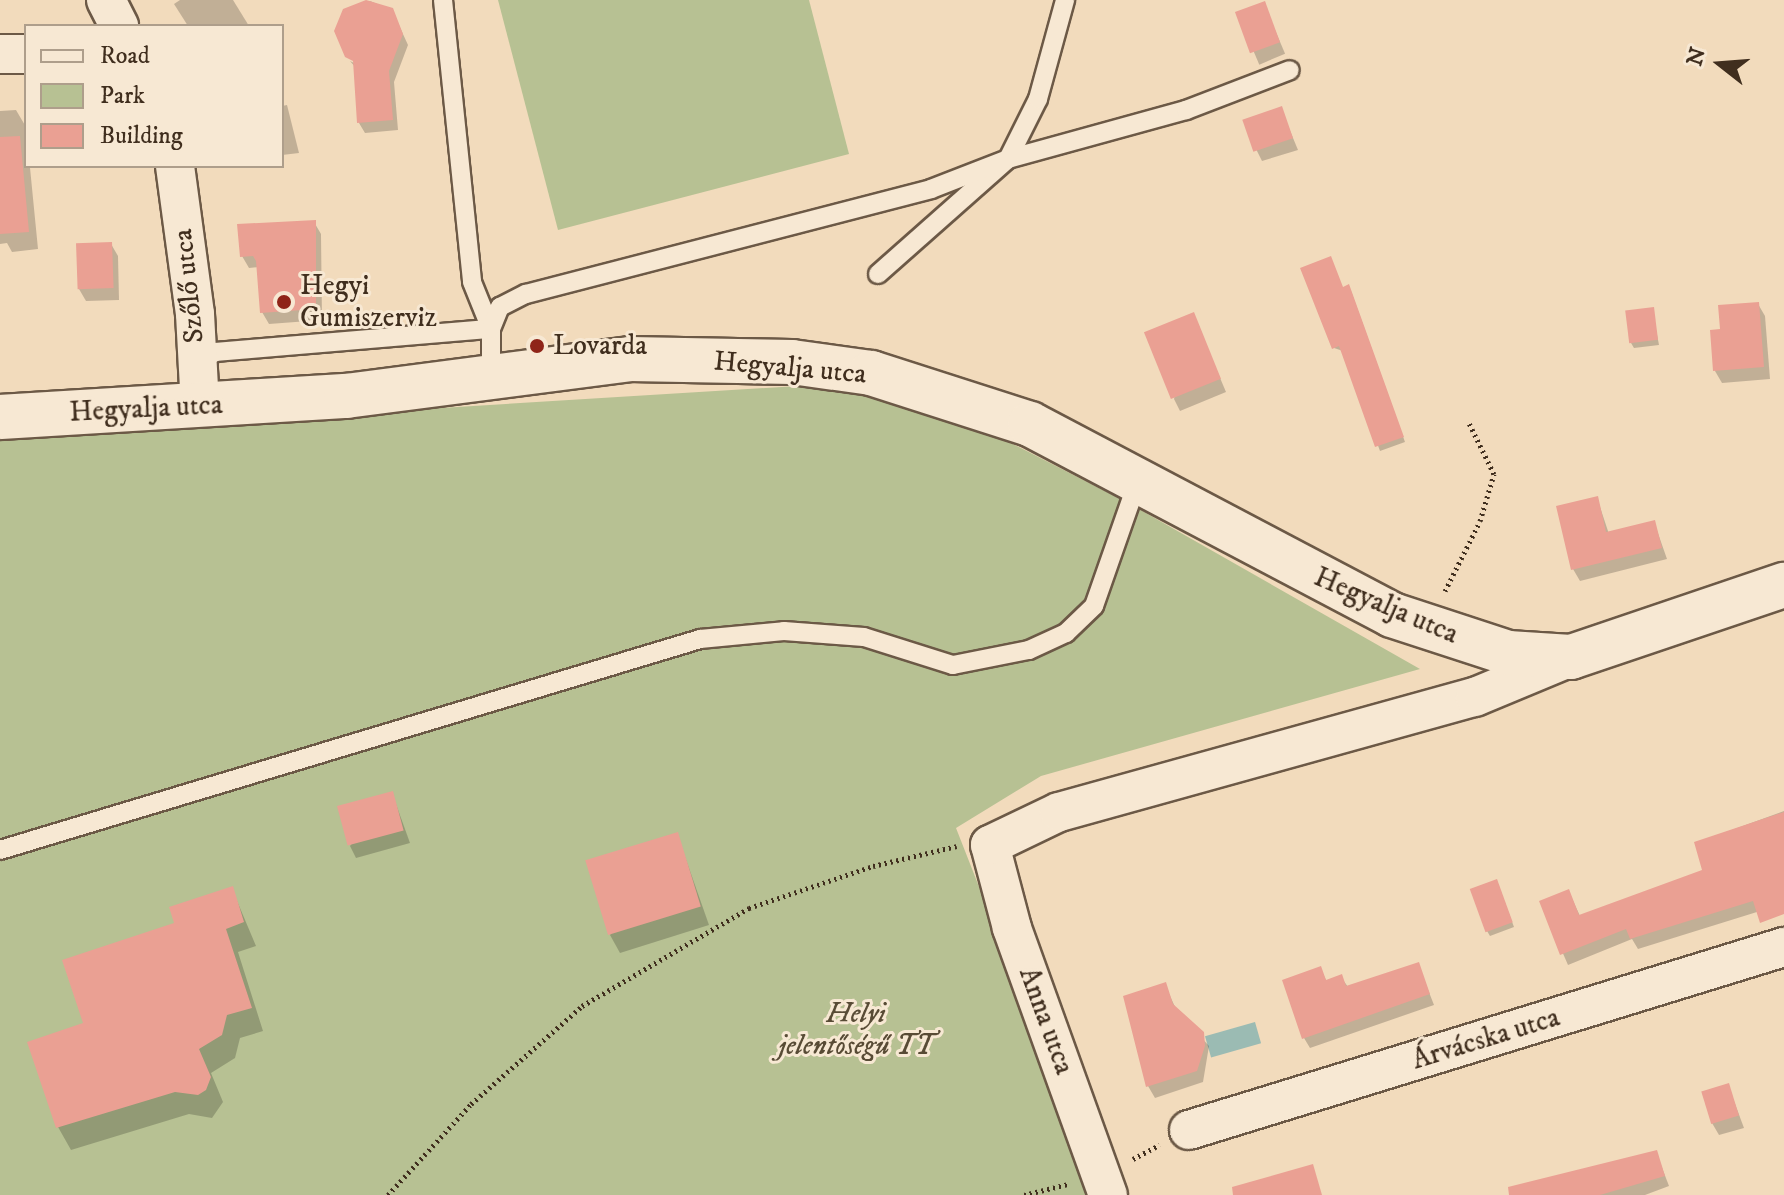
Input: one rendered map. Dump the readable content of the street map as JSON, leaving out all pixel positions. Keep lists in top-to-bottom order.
{
  "streets": {
    "street": [
      "Szőlő utca",
      "Hegyalja utca",
      "Anna utca",
      "Árvácska utca"
    ]
  },
  "crossings": [
    ["Szőlő utca", "Hegyalja utca"]
  ],
  "parks": ["Helyi jelentőségű TT"],
  "places": ["Hegyi Gumiszerviz", "Lovarda"],
  "legend": ["Road", "Park", "Building"],
  "north": "left"
}
